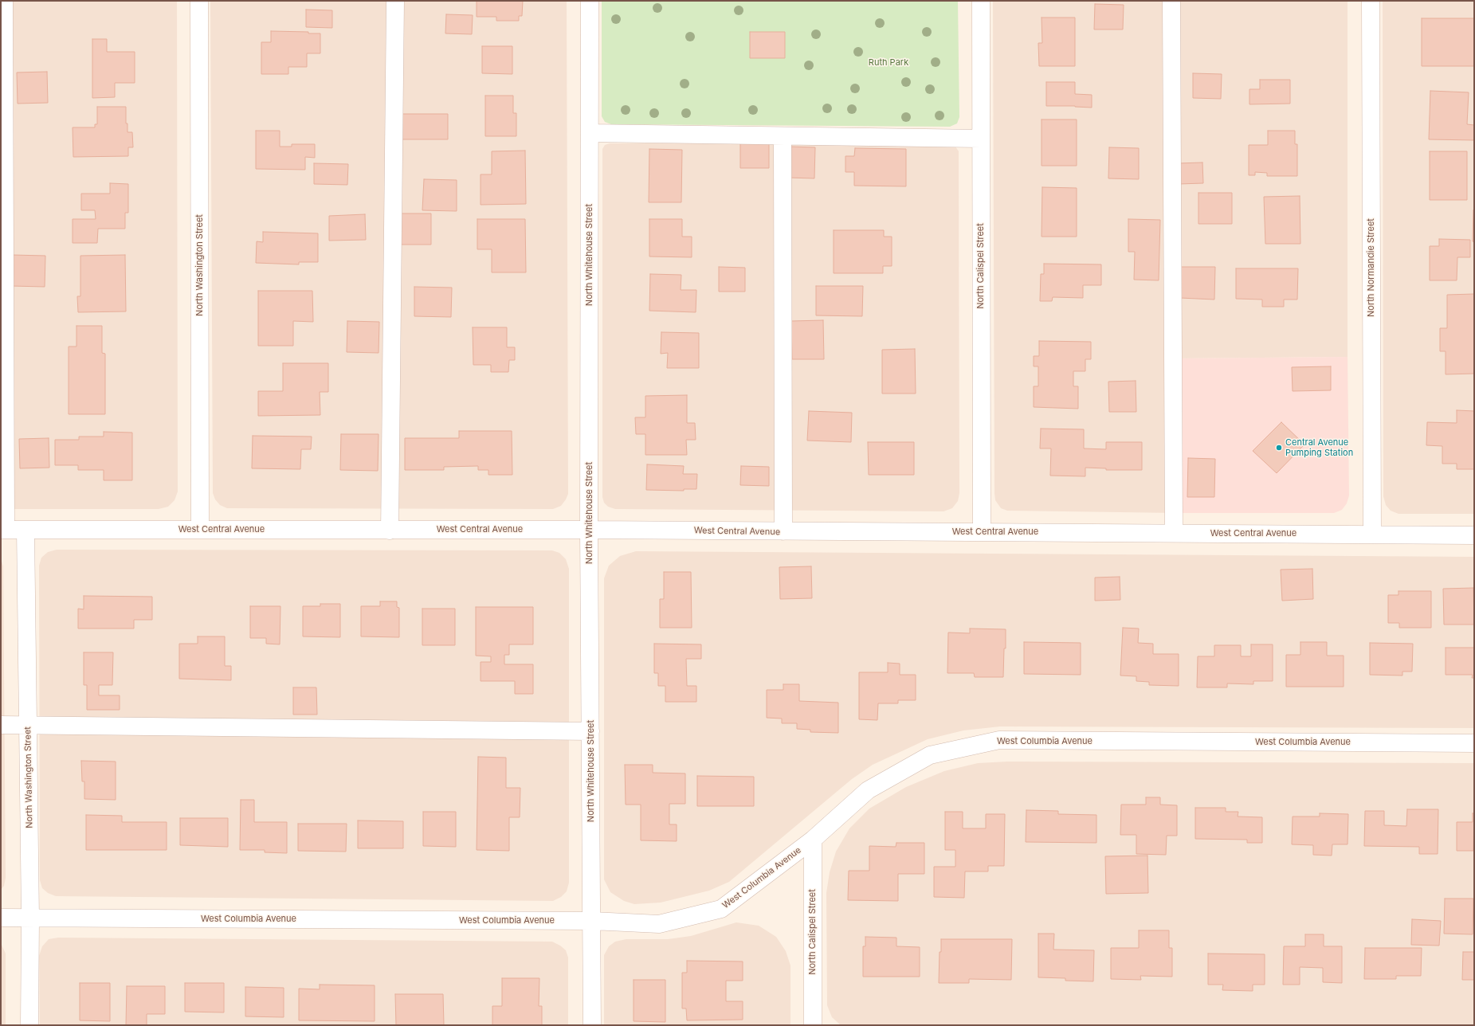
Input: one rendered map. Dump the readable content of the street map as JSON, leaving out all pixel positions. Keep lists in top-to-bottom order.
{
  "streets": {
    "street": [
      "North Whitehouse Street",
      "North Washington Street",
      "North Calispel Street",
      "North Normandie Street",
      "West Central Avenue",
      "West Columbia Avenue"
    ]
  },
  "crossings": [
    ["North Whitehouse Street", "West Central Avenue"],
    ["North Whitehouse Street", "West Columbia Avenue"],
    ["North Washington Street", "West Central Avenue"],
    ["North Washington Street", "West Columbia Avenue"],
    ["North Calispel Street", "West Central Avenue"],
    ["North Calispel Street", "West Columbia Avenue"],
    ["North Normandie Street", "West Central Avenue"]
  ],
  "parks": ["Ruth Park"],
  "places": ["Central Avenue Pumping Station"]
}
